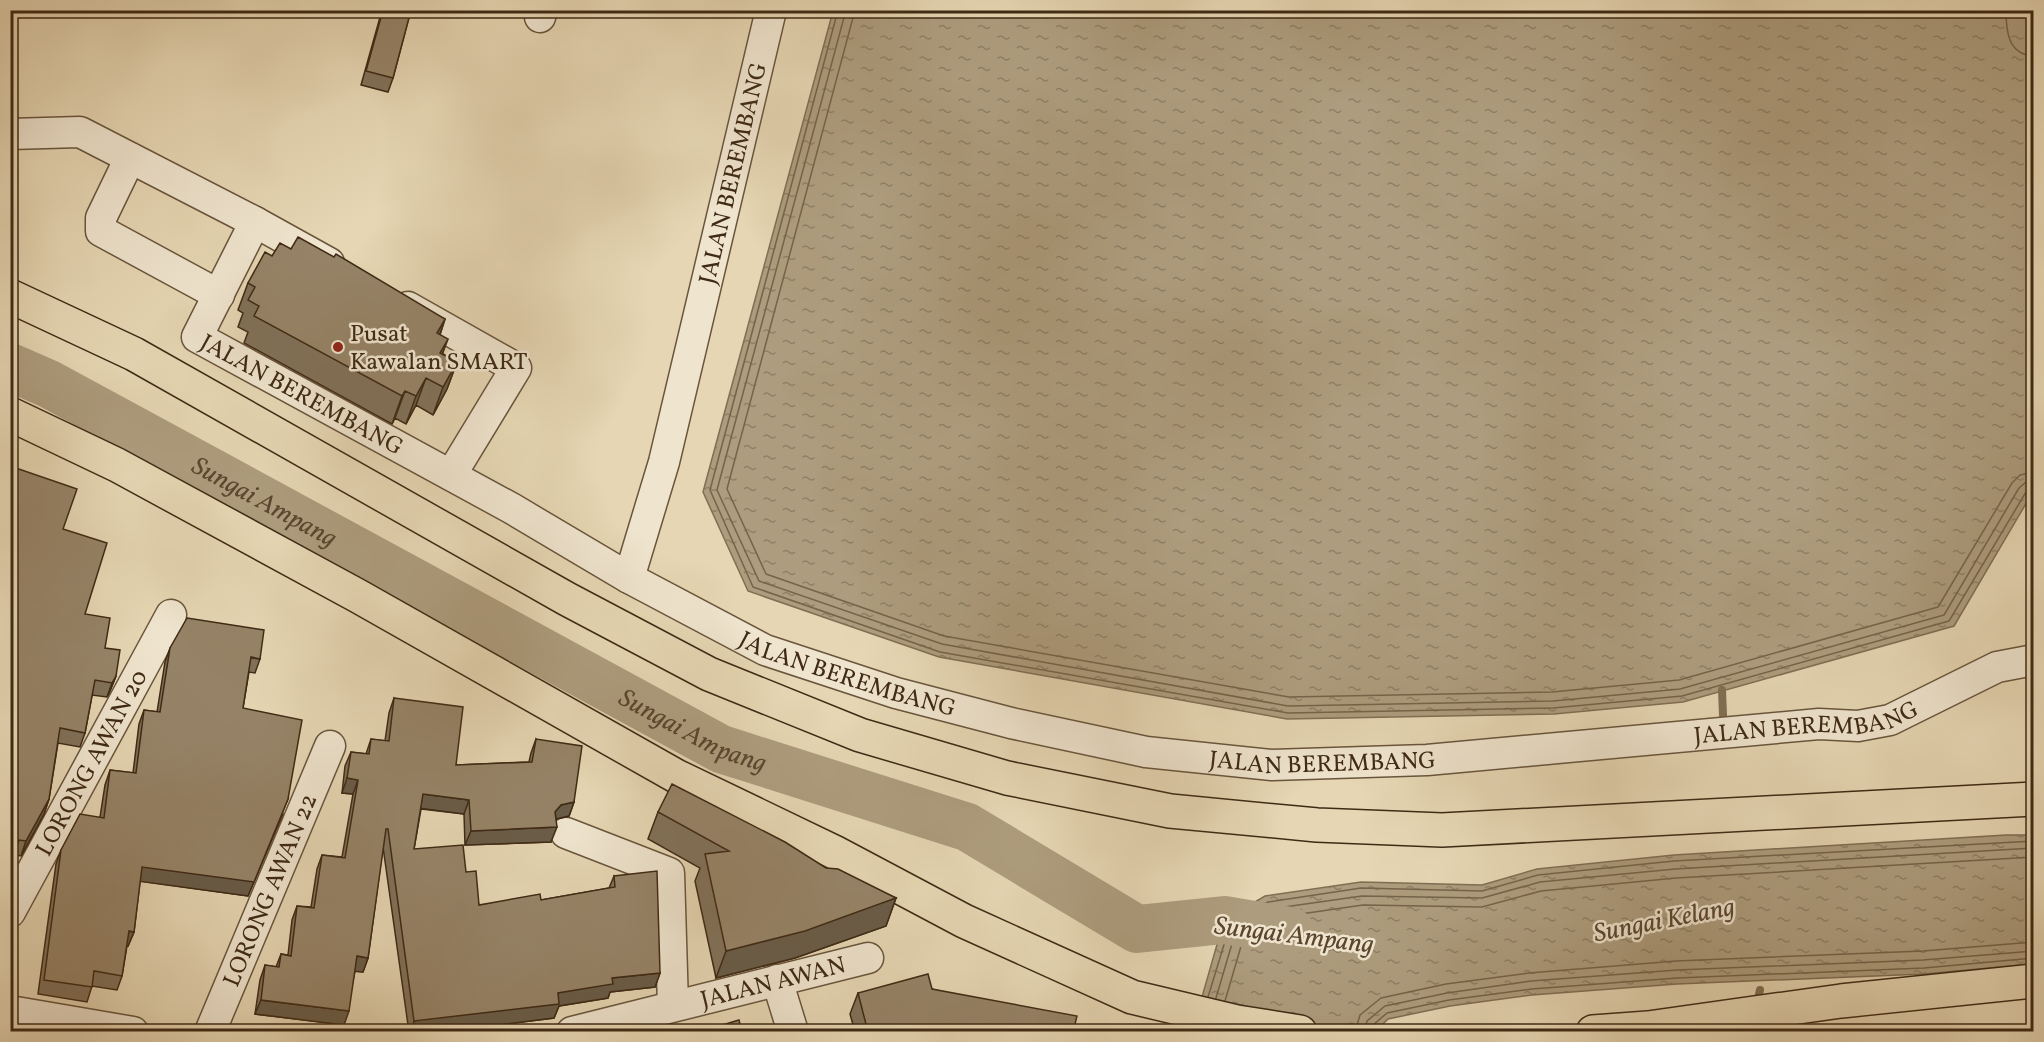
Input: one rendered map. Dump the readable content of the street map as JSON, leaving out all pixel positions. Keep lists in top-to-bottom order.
{
  "streets": {
    "street": [
      "JALAN BEREMBANG",
      "LORONG AWAN 20",
      "LORONG AWAN 22",
      "JALAN AWAN"
    ]
  },
  "water": ["Sungai Ampang", "Sungai Kelang"],
  "places": ["Pusat Kawalan SMART"]
}
